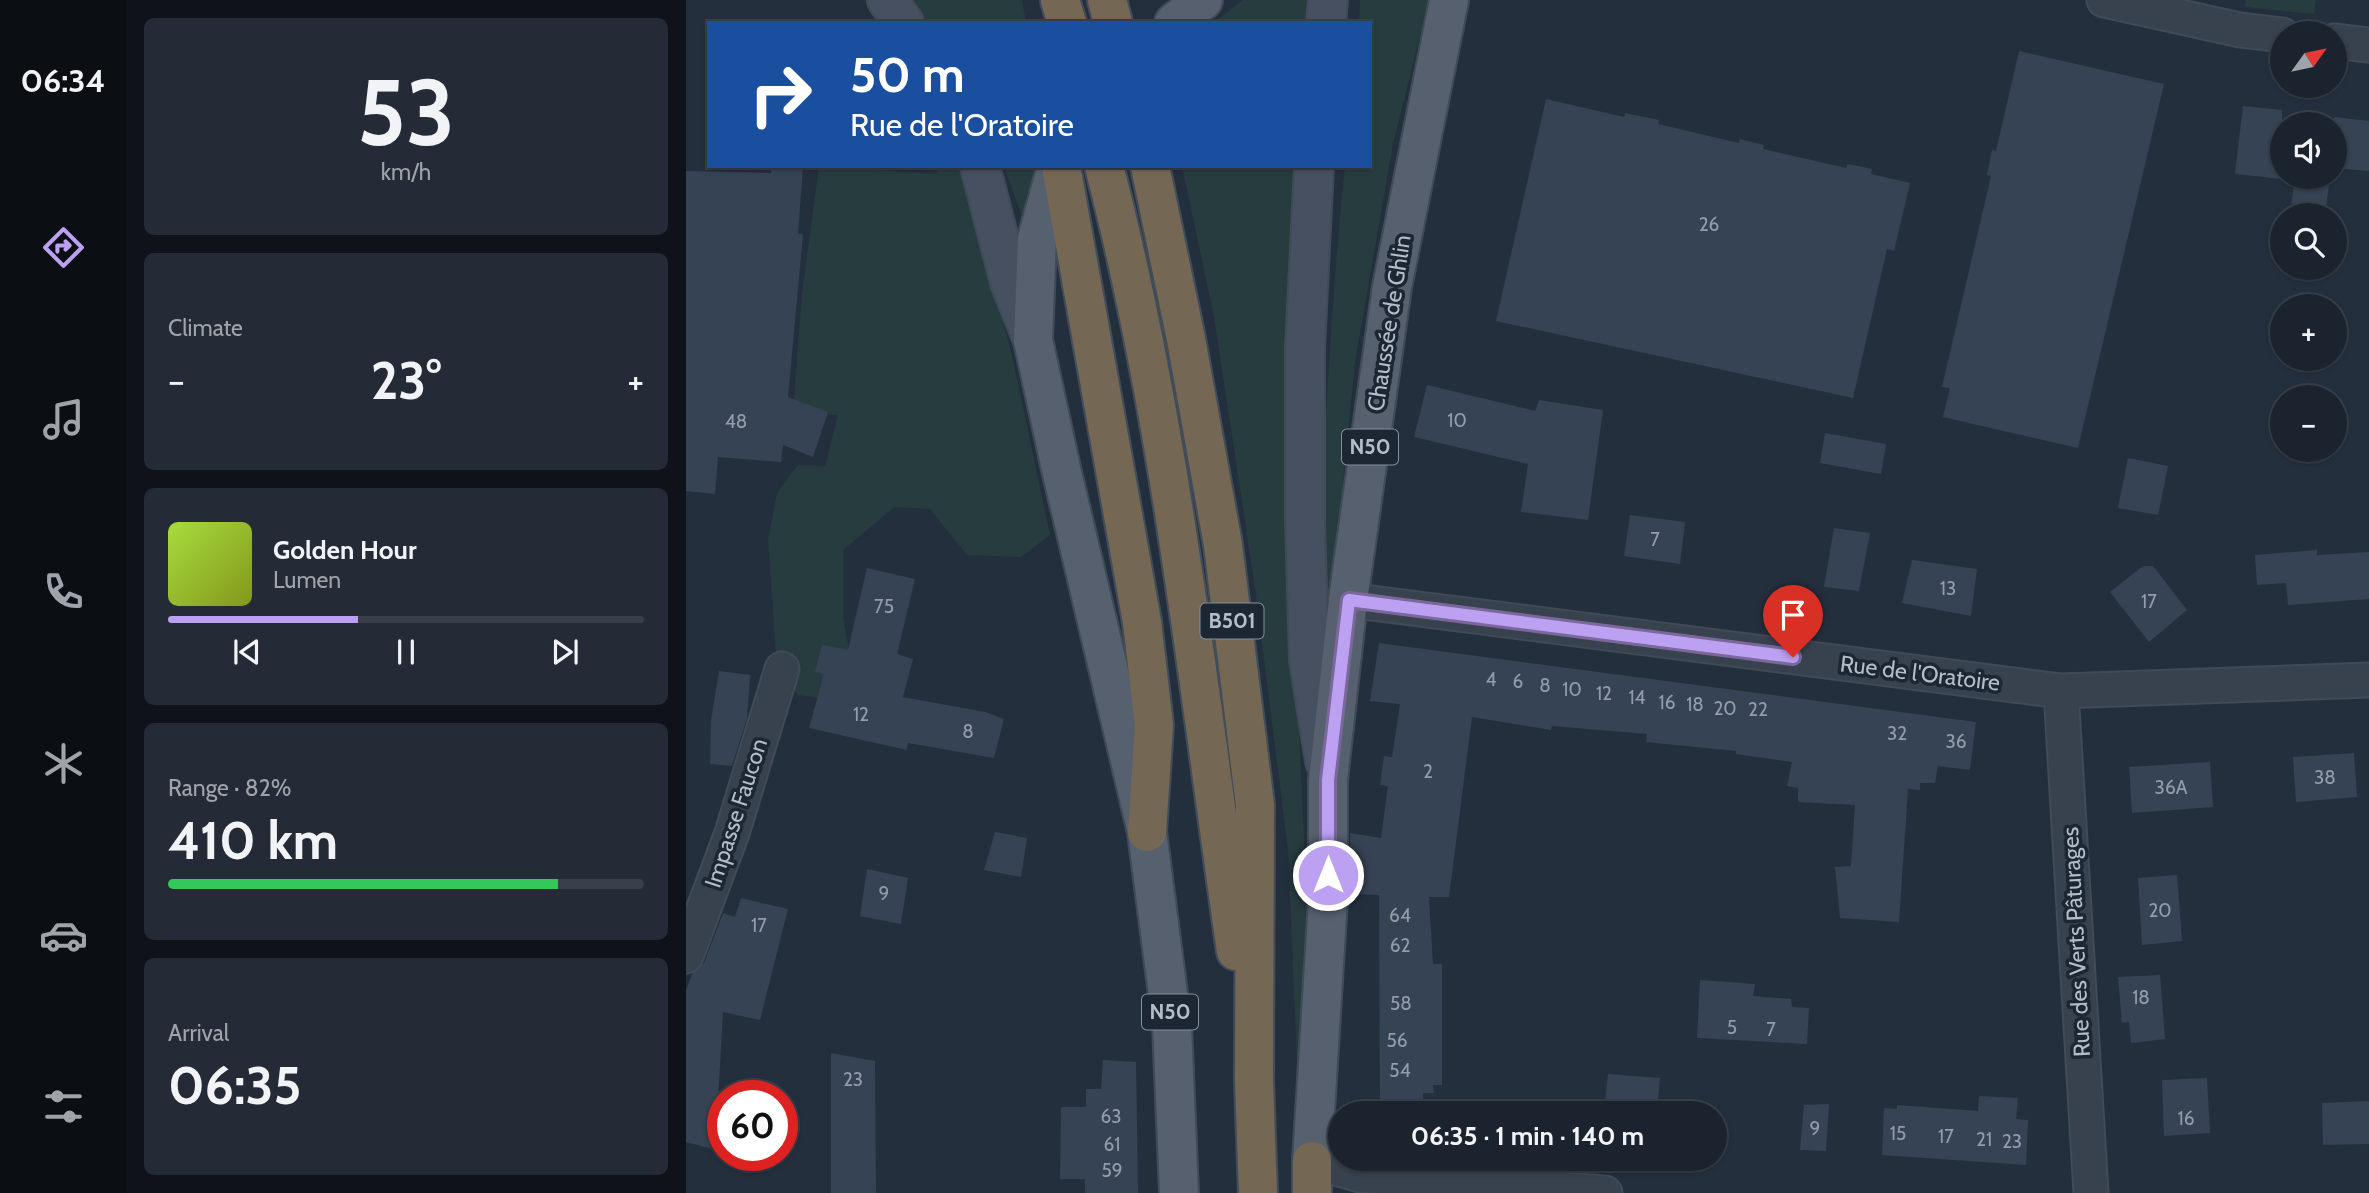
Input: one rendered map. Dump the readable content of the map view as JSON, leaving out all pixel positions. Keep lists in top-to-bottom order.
{
  "streets": {
    "highway": ["B501"],
    "main road": ["Chaussée de Ghlin", "N50"],
    "street": ["Rue de l'Oratoire", "Impasse Faucon", "Rue des Verts Pâturages"]
  },
  "crossings": [
    ["Chaussée de Ghlin", "Rue de l'Oratoire"],
    ["Rue de l'Oratoire", "Rue des Verts Pâturages"]
  ],
  "house_numbers": [
    "26",
    "10",
    "48",
    "7",
    "13",
    "17",
    "75",
    "4",
    "6",
    "8",
    "10",
    "12",
    "14",
    "16",
    "18",
    "20",
    "22",
    "12",
    "8",
    "32",
    "36",
    "2",
    "38",
    "36A",
    "9",
    "20",
    "64",
    "17",
    "62",
    "18",
    "58",
    "5",
    "7",
    "56",
    "54",
    "23",
    "63",
    "16",
    "9",
    "15",
    "17",
    "21",
    "23",
    "61",
    "59"
  ],
  "north": "top right",
  "page": {
    "tabs": "06:34",
    "tile": [
      ["53", "km/h"],
      "Climate",
      ["Range · 82%", "410 km"],
      ["Arrival", "06:35"]
    ],
    "map_buttons": ["+", "−"],
    "turn": ["50 m", "Rue de l'Oratoire"],
    "heat": ["−", "23°", "+"],
    "song": ["Golden Hour", "Lumen"],
    "limit": "60",
    "trip": "06:35 · 1 min · 140 m"
  }
}
